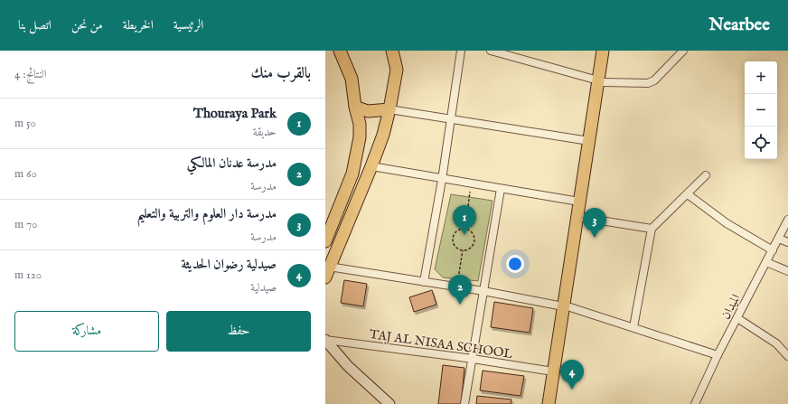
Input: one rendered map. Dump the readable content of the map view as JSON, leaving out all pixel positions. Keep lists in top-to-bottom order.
{
  "streets": {
    "street": ["الميدان", "TAJ AL NISAA SCHOOL"]
  },
  "page": {
    "header": "Nearbee",
    "nav": [
      "الرئيسية",
      "الخريطة",
      "من نحن",
      "اتصل بنا"
    ],
    "heading": ["بالقرب منك", "النتائج: 4"],
    "map_buttons": ["+", "−"],
    "list": [
      {
        "mark": "1",
        "name": "Thouraya Park",
        "note": "حديقة",
        "value": "50 m"
      },
      {
        "mark": "2",
        "name": "مدرسة عدنان المالكي",
        "note": "مدرسة",
        "value": "60 m"
      },
      {
        "mark": "3",
        "name": "مدرسة دار العلوم والتربية والتعليم",
        "note": "مدرسة",
        "value": "70 m"
      },
      {
        "mark": "4",
        "name": "صيدلية رضوان الحديثة",
        "note": "صيدلية",
        "value": "120 m"
      }
    ],
    "pins": [
      "1",
      "3",
      "2",
      "4"
    ],
    "buttons": ["حفظ", "مشاركة"]
  }
}
